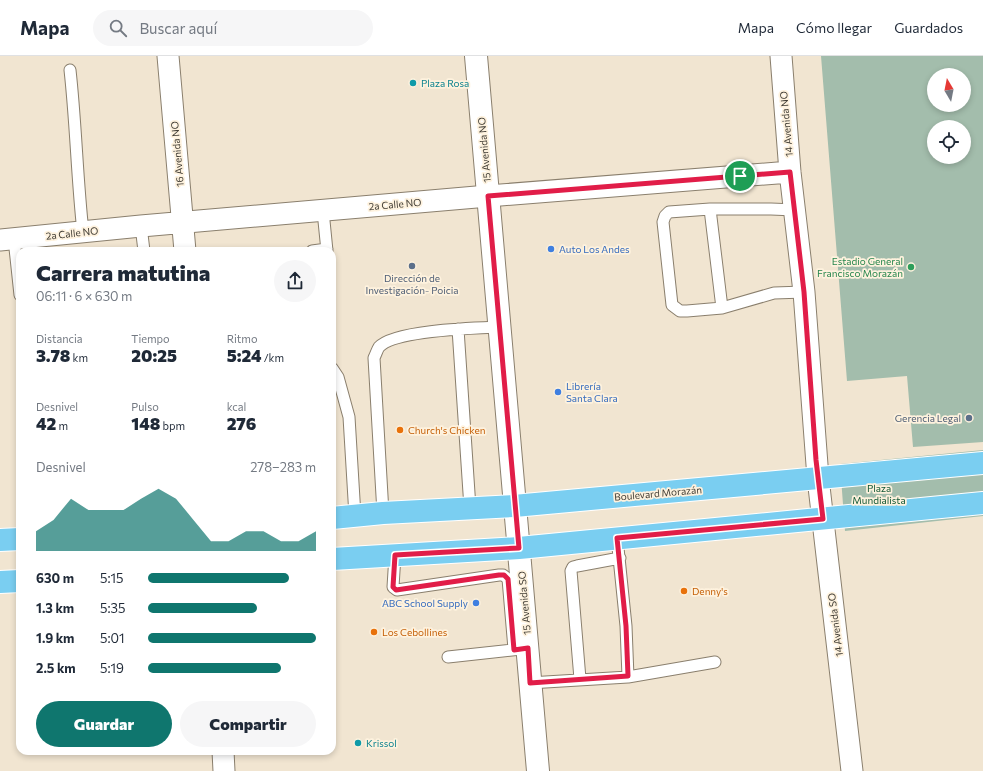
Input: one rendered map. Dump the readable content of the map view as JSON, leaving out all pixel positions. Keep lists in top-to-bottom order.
{
  "streets": {
    "main road": ["Boulevard Morazán"],
    "street": [
      "14 Avenida NO",
      "15 Avenida NO",
      "16 Avenida NO",
      "2a Calle NO",
      "15 Avenida SO",
      "14 Avenida SO"
    ]
  },
  "crossings": [
    ["14 Avenida NO", "2a Calle NO"],
    ["14 Avenida NO", "Boulevard Morazán"],
    ["14 Avenida NO", "14 Avenida SO"],
    ["15 Avenida NO", "2a Calle NO"],
    ["15 Avenida NO", "Boulevard Morazán"],
    ["15 Avenida NO", "15 Avenida SO"],
    ["16 Avenida NO", "2a Calle NO"],
    ["Boulevard Morazán", "15 Avenida SO"],
    ["Boulevard Morazán", "14 Avenida SO"]
  ],
  "parks": ["Plaza Mundialista"],
  "places": [
    "Plaza Rosa",
    "Auto Los Andes",
    "Dirección de Investigación- Poicia",
    "Estadio General Francisco Morazán",
    "Librería Santa Clara",
    "Gerencia Legal",
    "Church's Chicken",
    "Denny's",
    "ABC School Supply",
    "Los Cebollines",
    "Krissol"
  ],
  "north": "top",
  "page": {
    "header": "Mapa",
    "search": "Buscar aquí",
    "nav": ["Mapa", "Cómo llegar", "Guardados"],
    "heading": ["Carrera matutina", "06:11 · 6 × 630 m"],
    "stats": [
      ["Distancia", "3.78 km"],
      ["Tiempo", "20:25"],
      ["Ritmo", "5:24 /km"],
      ["Desnivel", "42 m"],
      ["Pulso", "148 bpm"],
      ["kcal", "276"]
    ],
    "chart": ["Desnivel", "278–283 m"],
    "list": [
      {
        "name": "630 m",
        "note": "5:15"
      },
      {
        "name": "1.3 km",
        "note": "5:35"
      },
      {
        "name": "1.9 km",
        "note": "5:01"
      },
      {
        "name": "2.5 km",
        "note": "5:19"
      }
    ],
    "buttons": ["Guardar", "Compartir"]
  }
}
